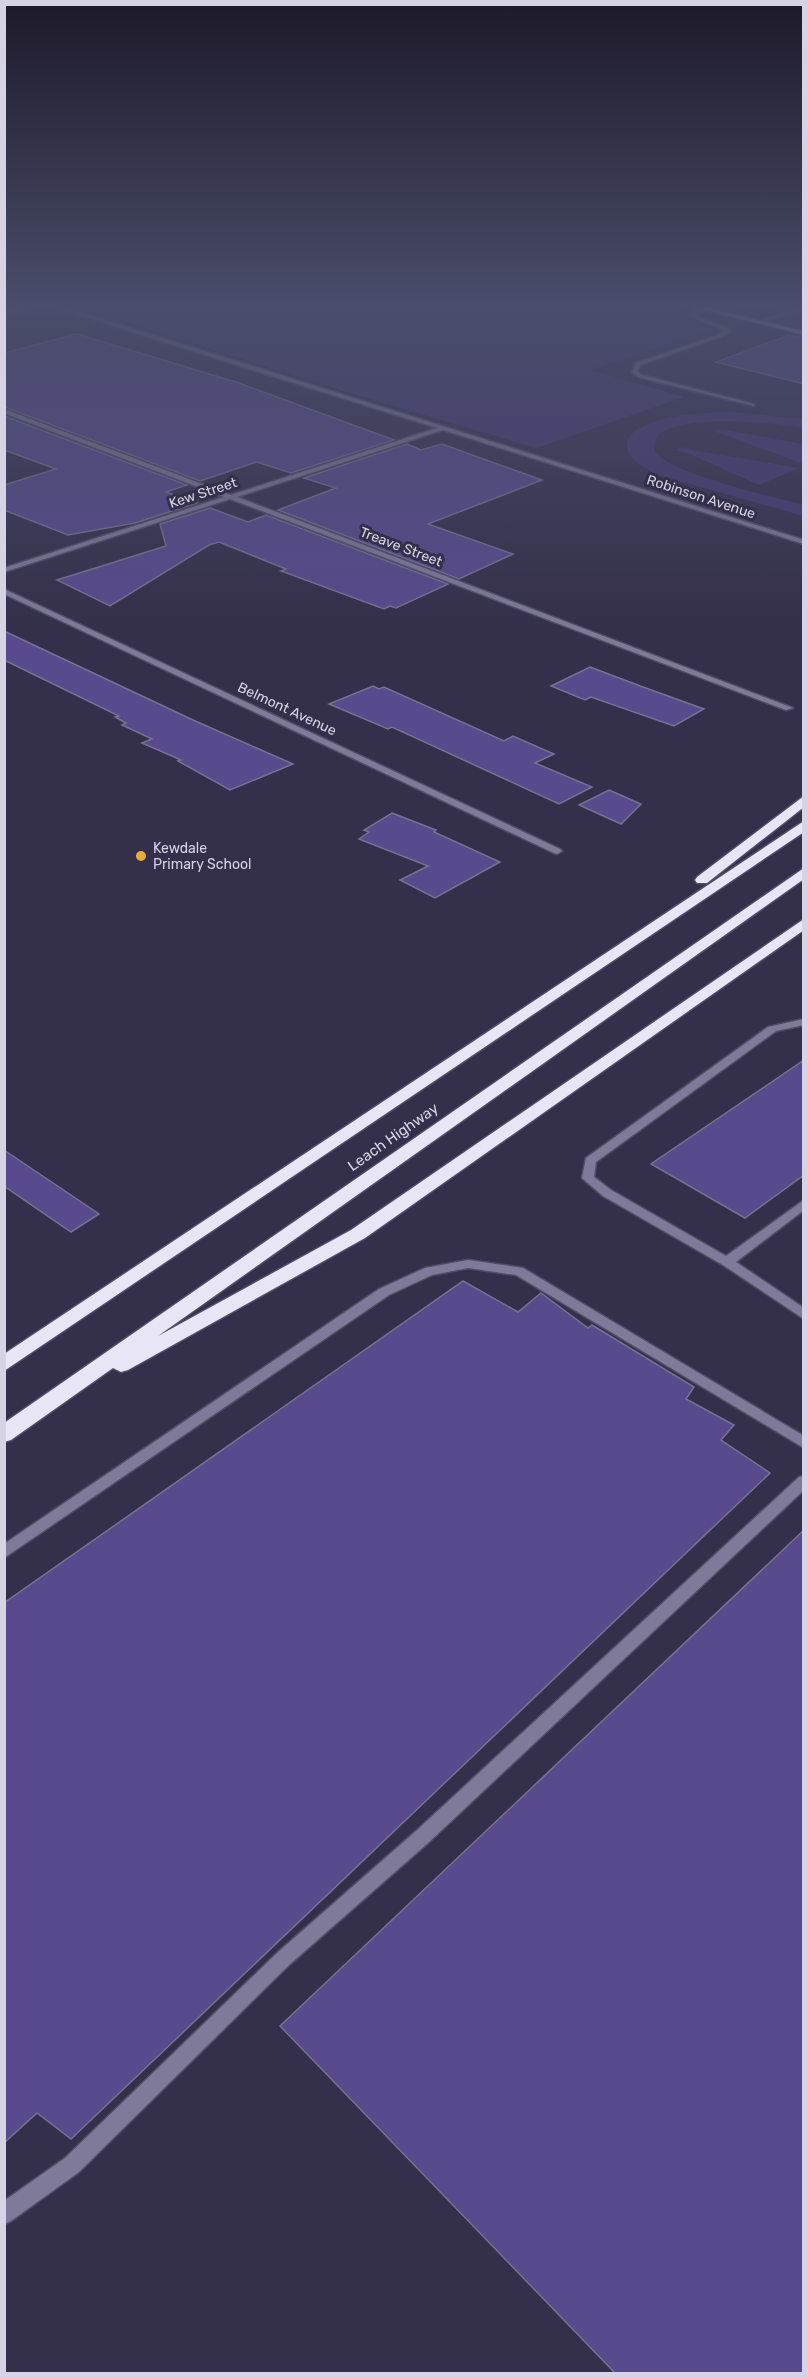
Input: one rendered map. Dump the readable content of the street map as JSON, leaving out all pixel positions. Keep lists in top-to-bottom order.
{
  "streets": {
    "highway": ["Leach Highway"],
    "street": [
      "Kew Street",
      "Robinson Avenue",
      "Treave Street",
      "Belmont Avenue"
    ]
  },
  "crossings": [
    ["Kew Street", "Robinson Avenue"],
    ["Kew Street", "Treave Street"]
  ],
  "places": ["Kewdale Primary School"]
}
